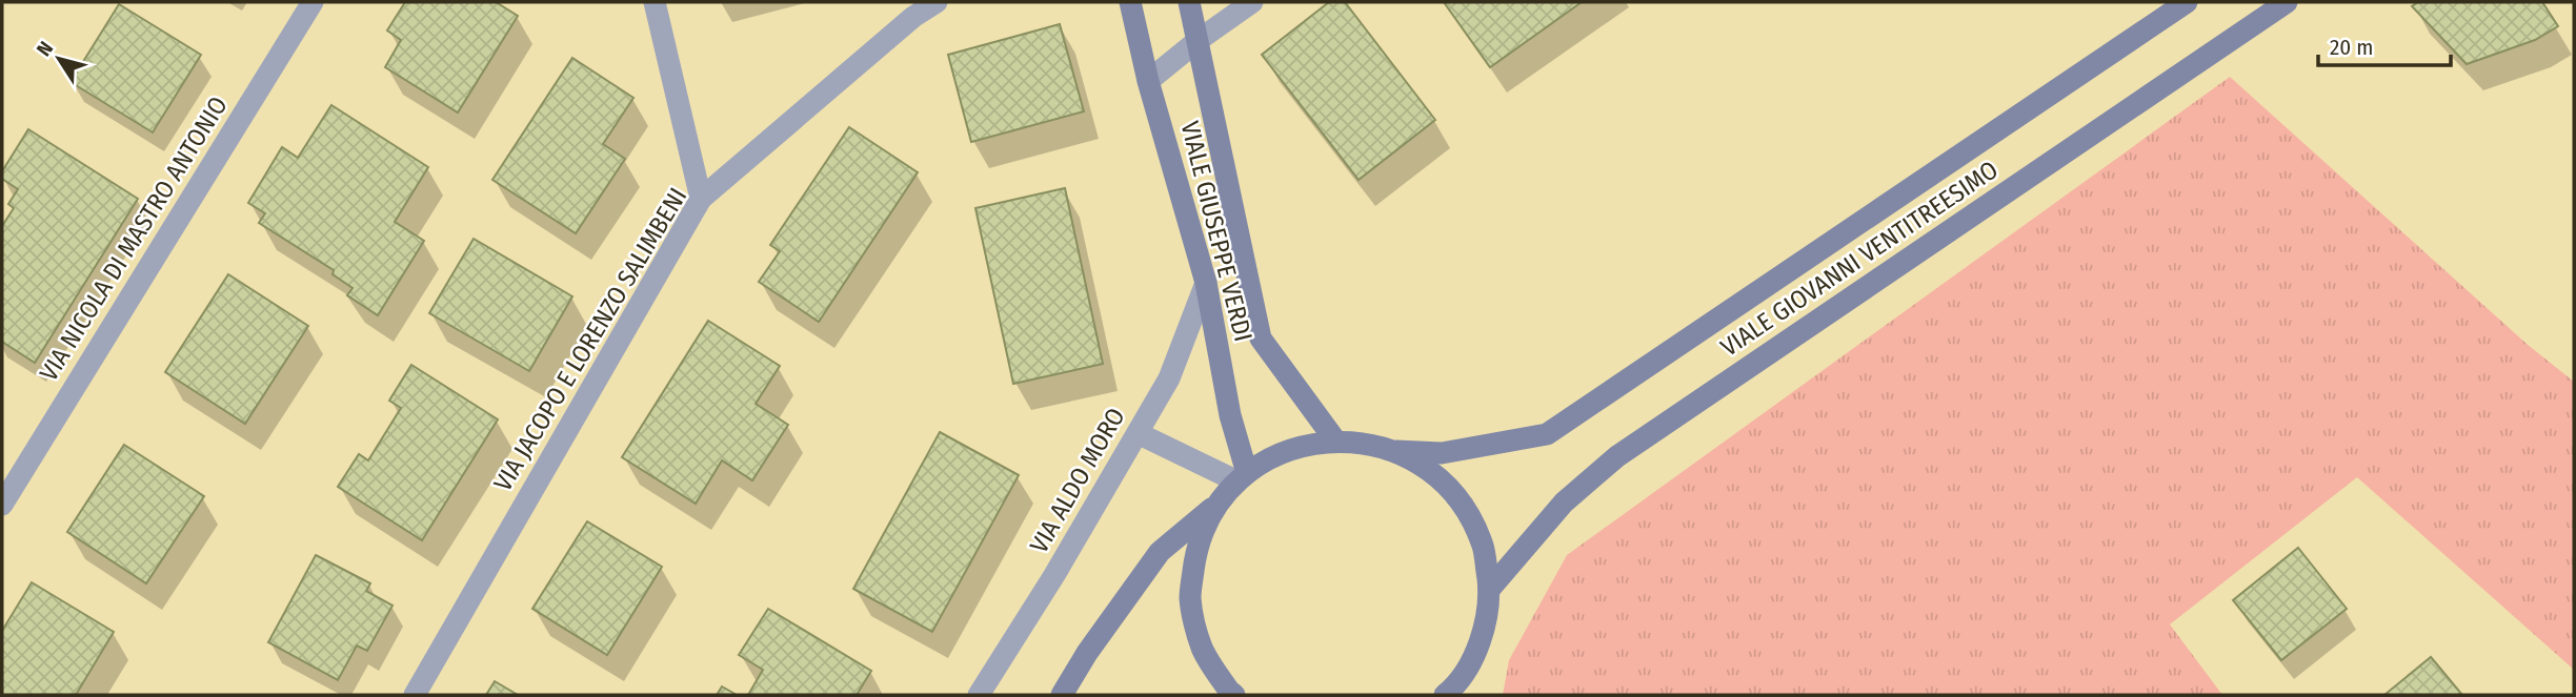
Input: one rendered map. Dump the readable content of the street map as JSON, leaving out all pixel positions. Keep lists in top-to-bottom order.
{
  "streets": {
    "street": [
      "VIALE GIUSEPPE VERDI",
      "VIA NICOLA DI MASTRO ANTONIO",
      "VIALE GIOVANNI VENTITREESIMO",
      "VIA JACOPO E LORENZO SALIMBENI",
      "VIA ALDO MORO"
    ]
  },
  "crossings": [
    ["VIALE GIUSEPPE VERDI", "VIA ALDO MORO"]
  ],
  "scale_bar": "20 m",
  "north": "top left"
}
